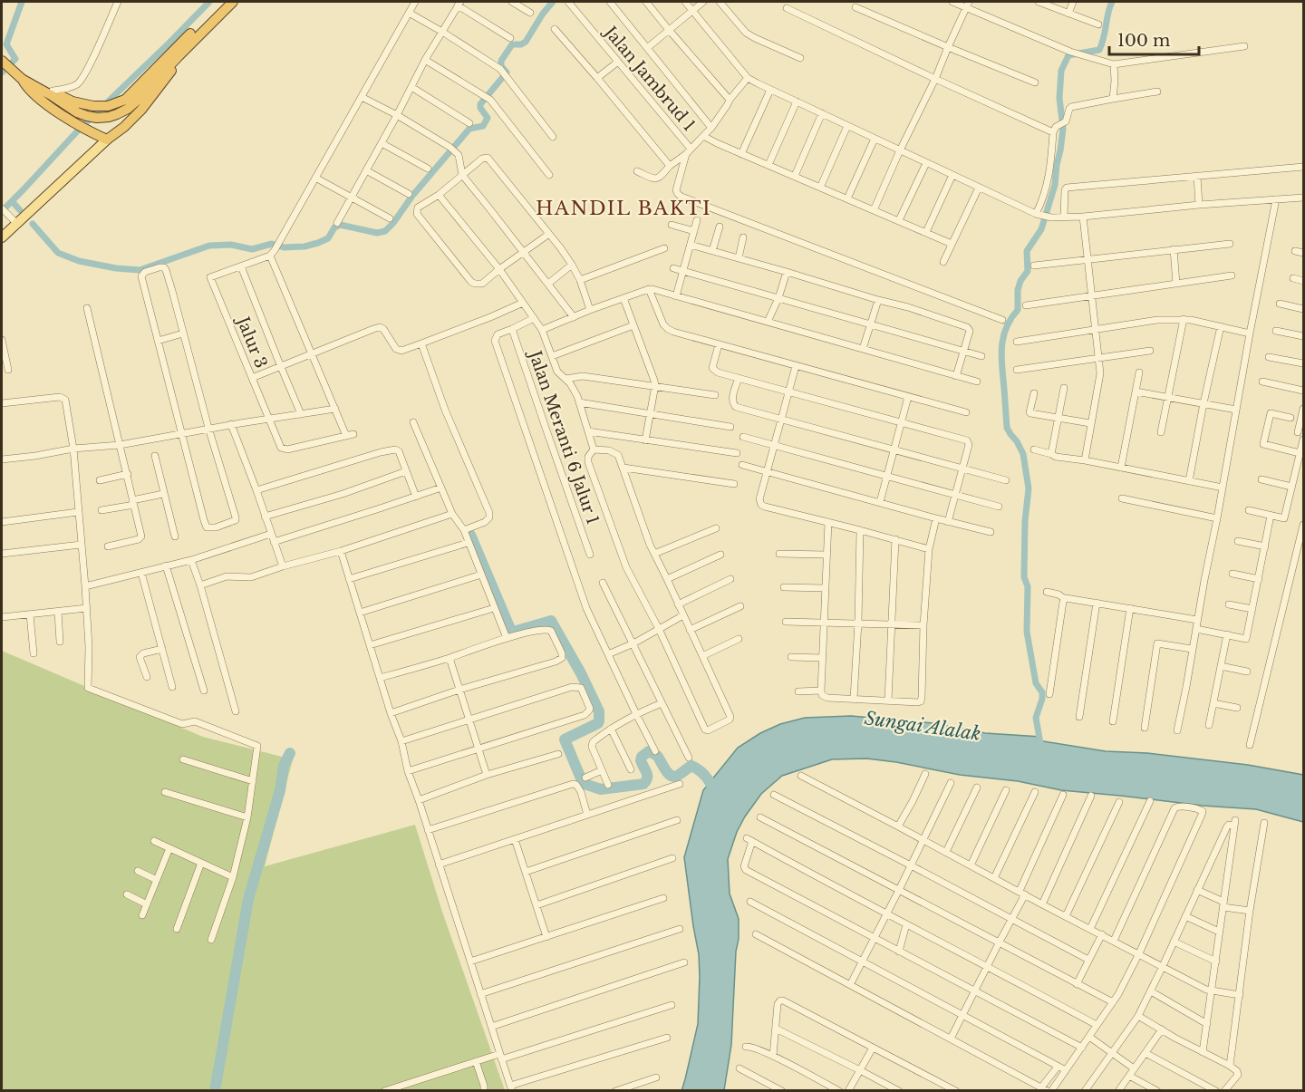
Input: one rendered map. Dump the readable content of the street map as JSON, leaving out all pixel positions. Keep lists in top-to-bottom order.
{
  "streets": {
    "street": ["Jalan Jambrud 1", "Jalur 3", "Jalan Meranti 6 Jalur 1"]
  },
  "districts": ["HANDIL BAKTI"],
  "water": ["Sungai Alalak"],
  "scale_bar": "100 m"
}
